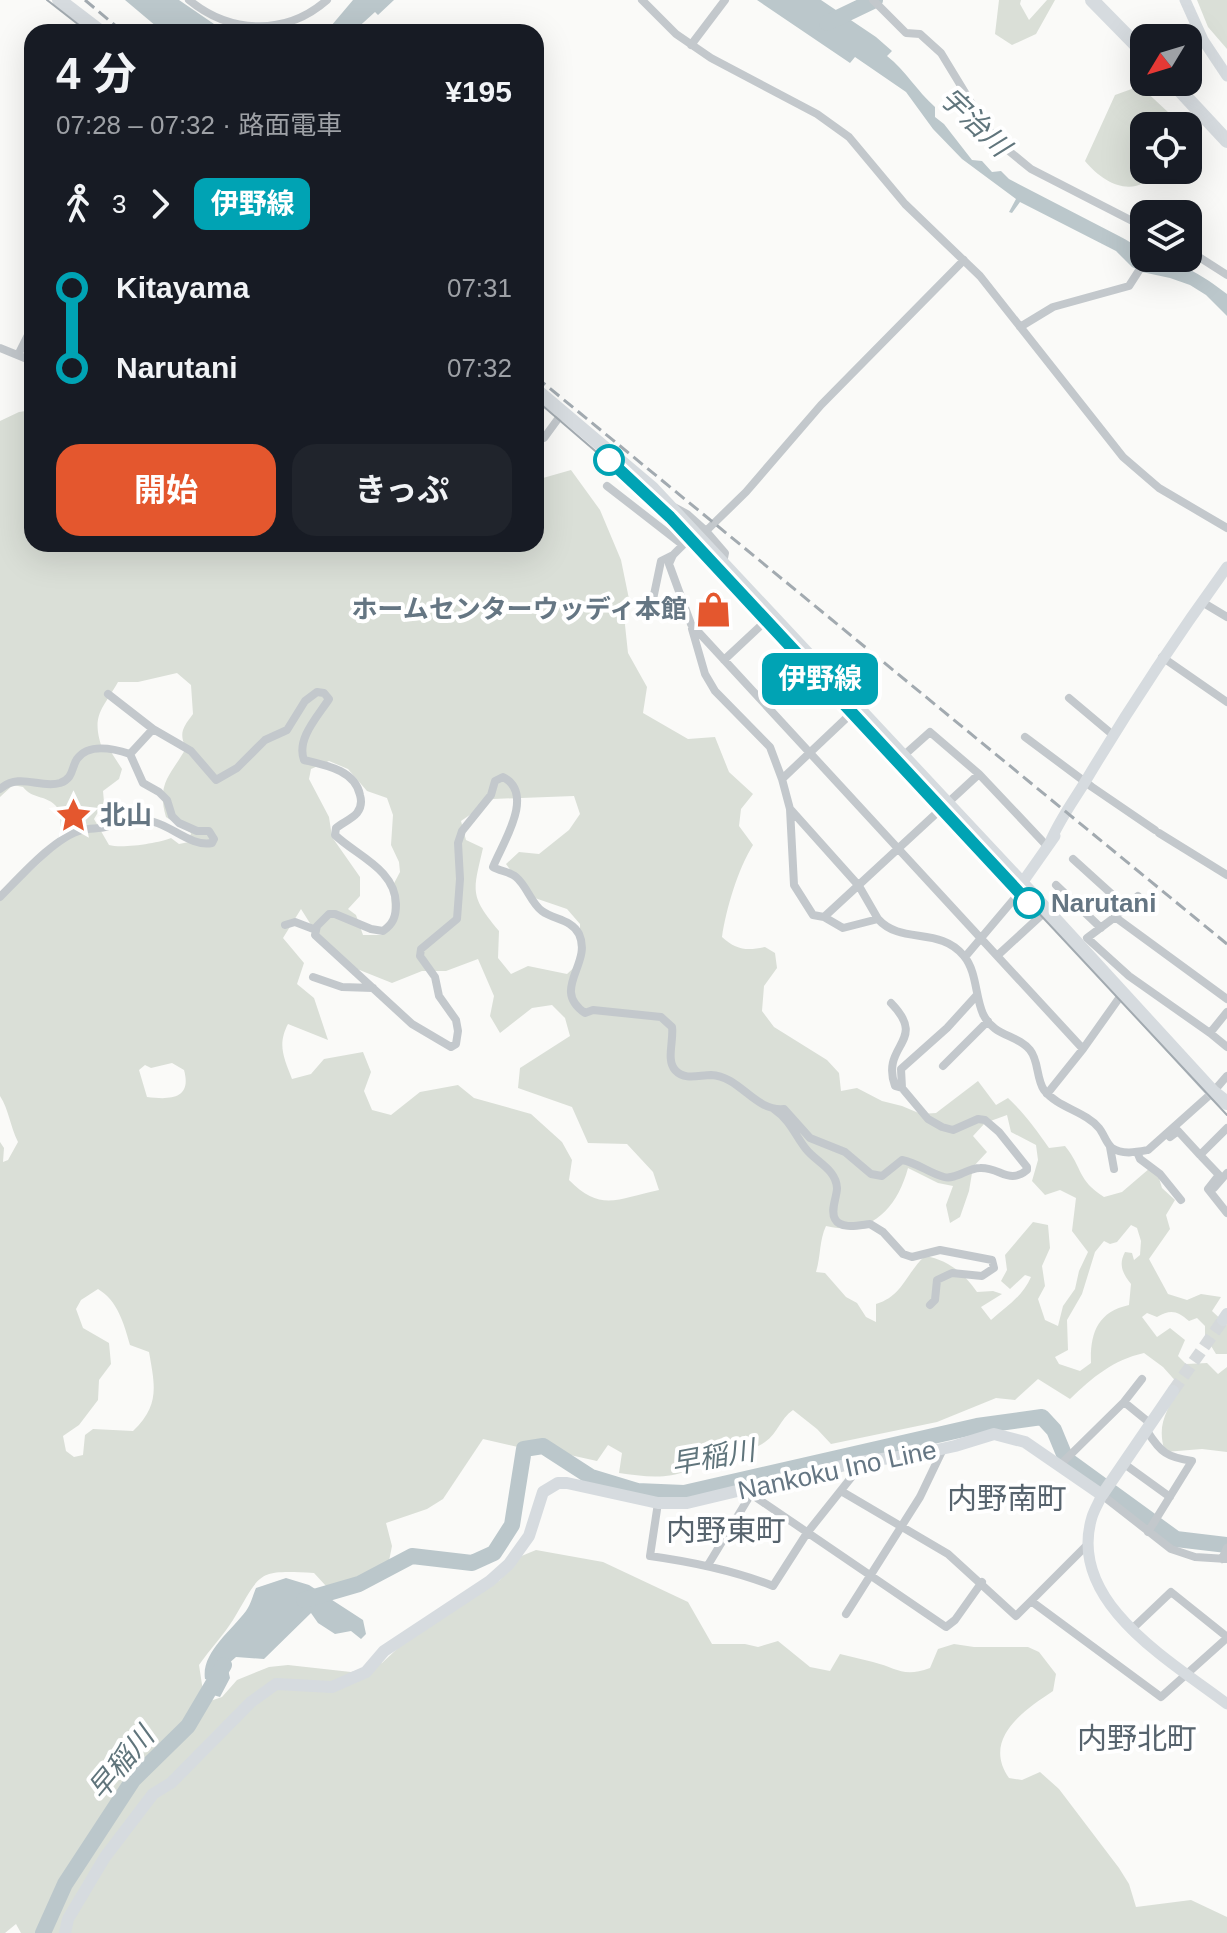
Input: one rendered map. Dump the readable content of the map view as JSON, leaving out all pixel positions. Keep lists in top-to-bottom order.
{
  "streets": {
    "main road": ["Nankoku Ino Line"]
  },
  "districts": ["内野南町", "内野東町", "内野北町"],
  "water": ["宇治川", "早稲川"],
  "places": {
    "shop": ["ホームセンターウッディ本館"],
    "place": ["北山"],
    "other": ["Narutani"]
  },
  "lines": ["tram line 伊野線"],
  "north": "bottom left",
  "page": {
    "on_map": "伊野線",
    "heading": ["4 分", "07:28 – 07:32 · 路面電車", "¥195"],
    "legs": ["3", "伊野線"],
    "list": [
      {
        "name": "Kitayama",
        "value": "07:31"
      },
      {
        "name": "Narutani",
        "value": "07:32"
      }
    ],
    "buttons": ["開始", "きっぷ"]
  }
}
